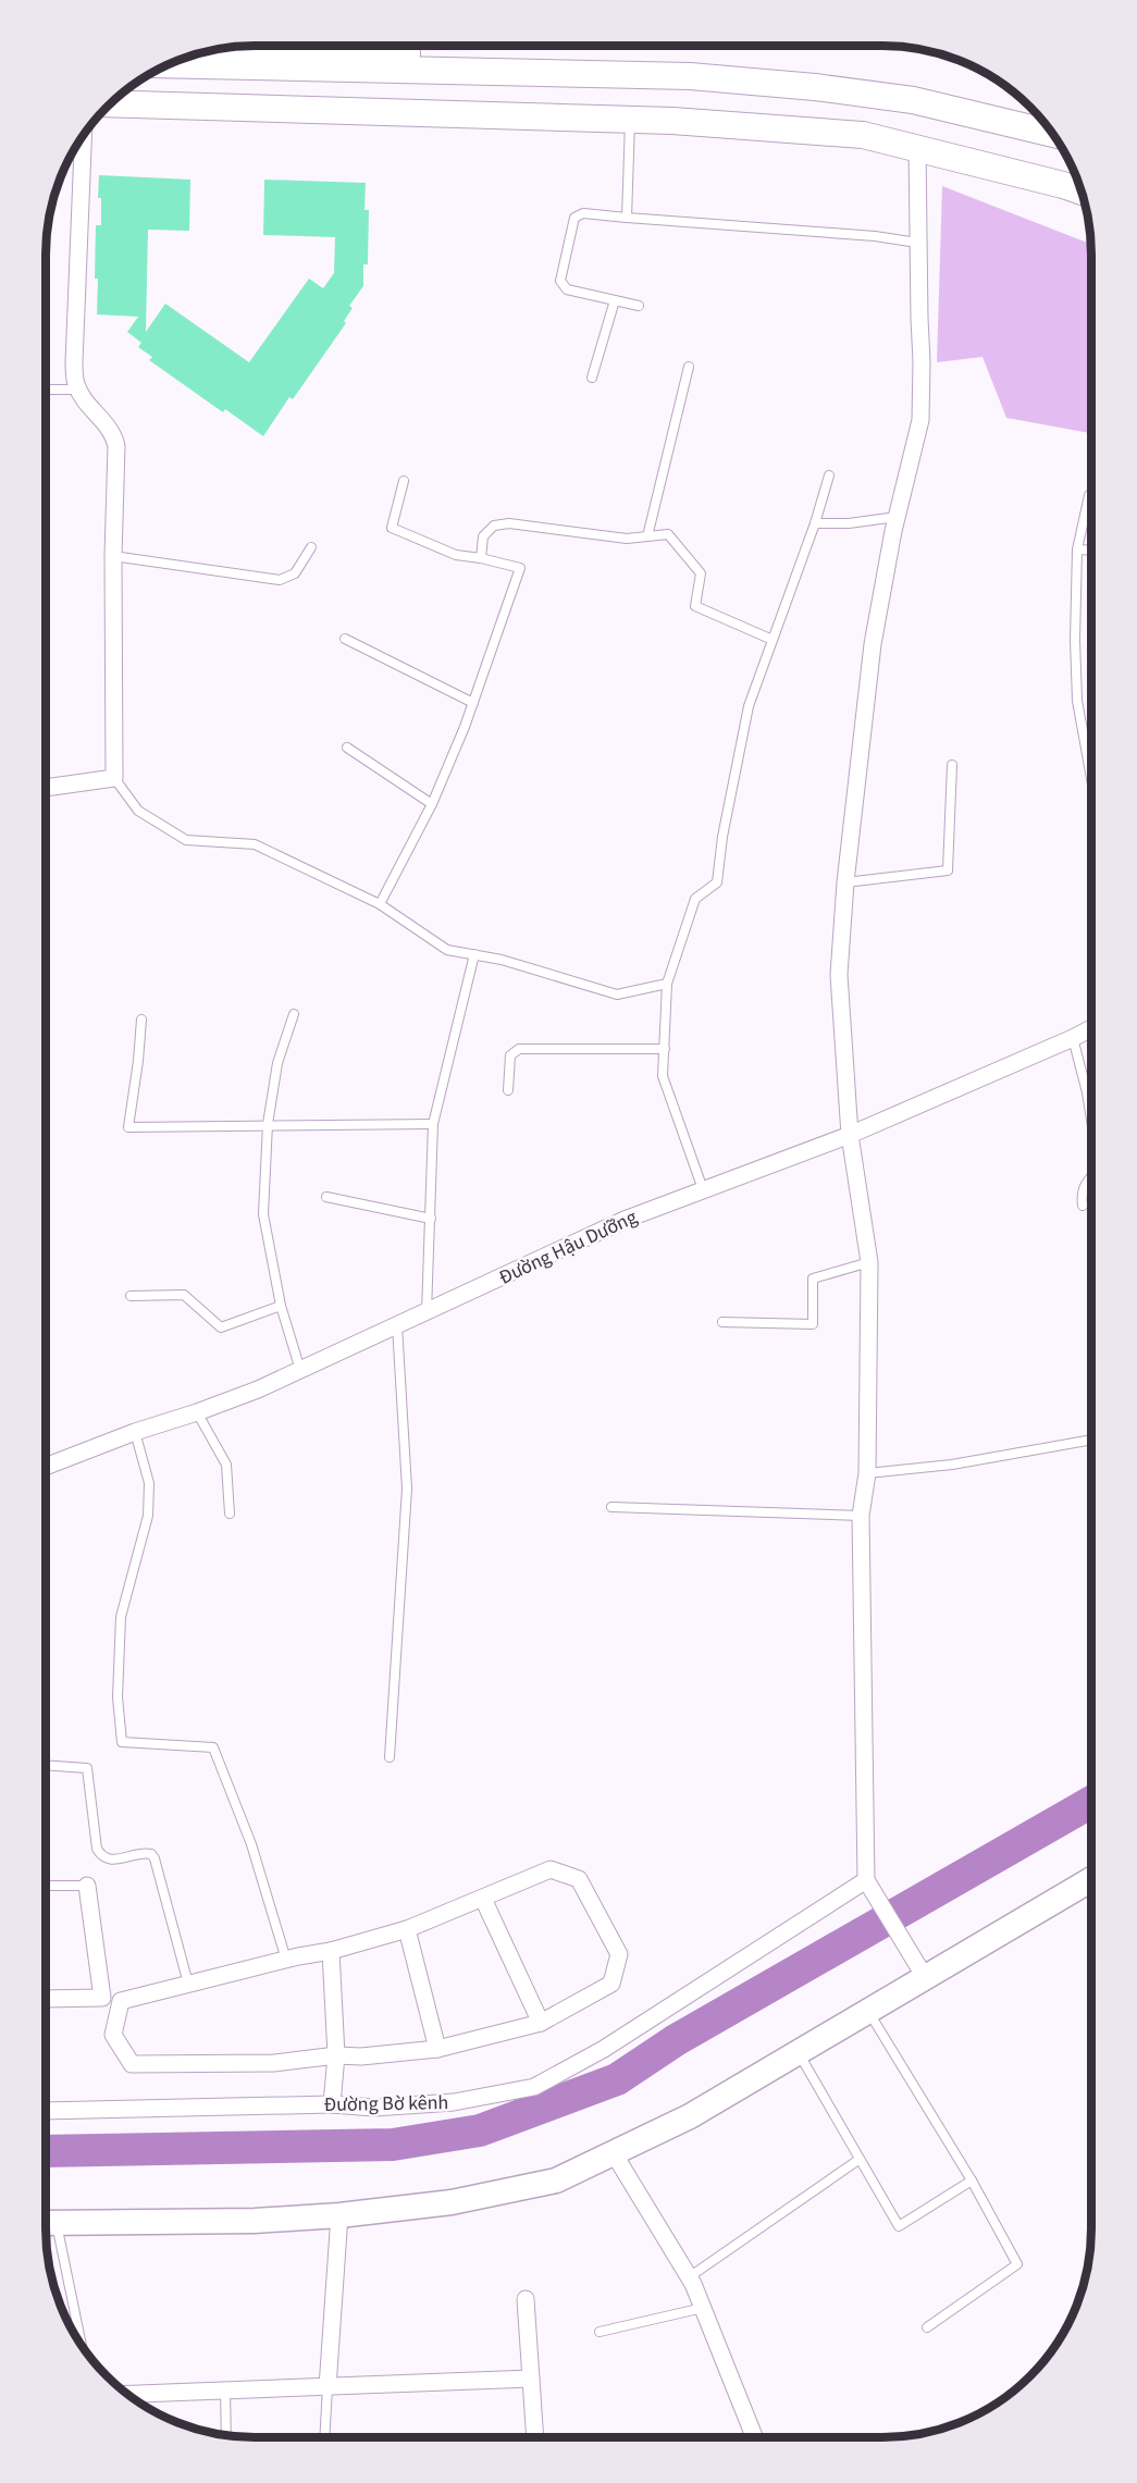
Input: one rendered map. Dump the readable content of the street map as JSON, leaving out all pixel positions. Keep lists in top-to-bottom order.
{
  "streets": {
    "street": ["Đường Hậu Dưỡng", "Đường Bờ kênh"]
  }
}
